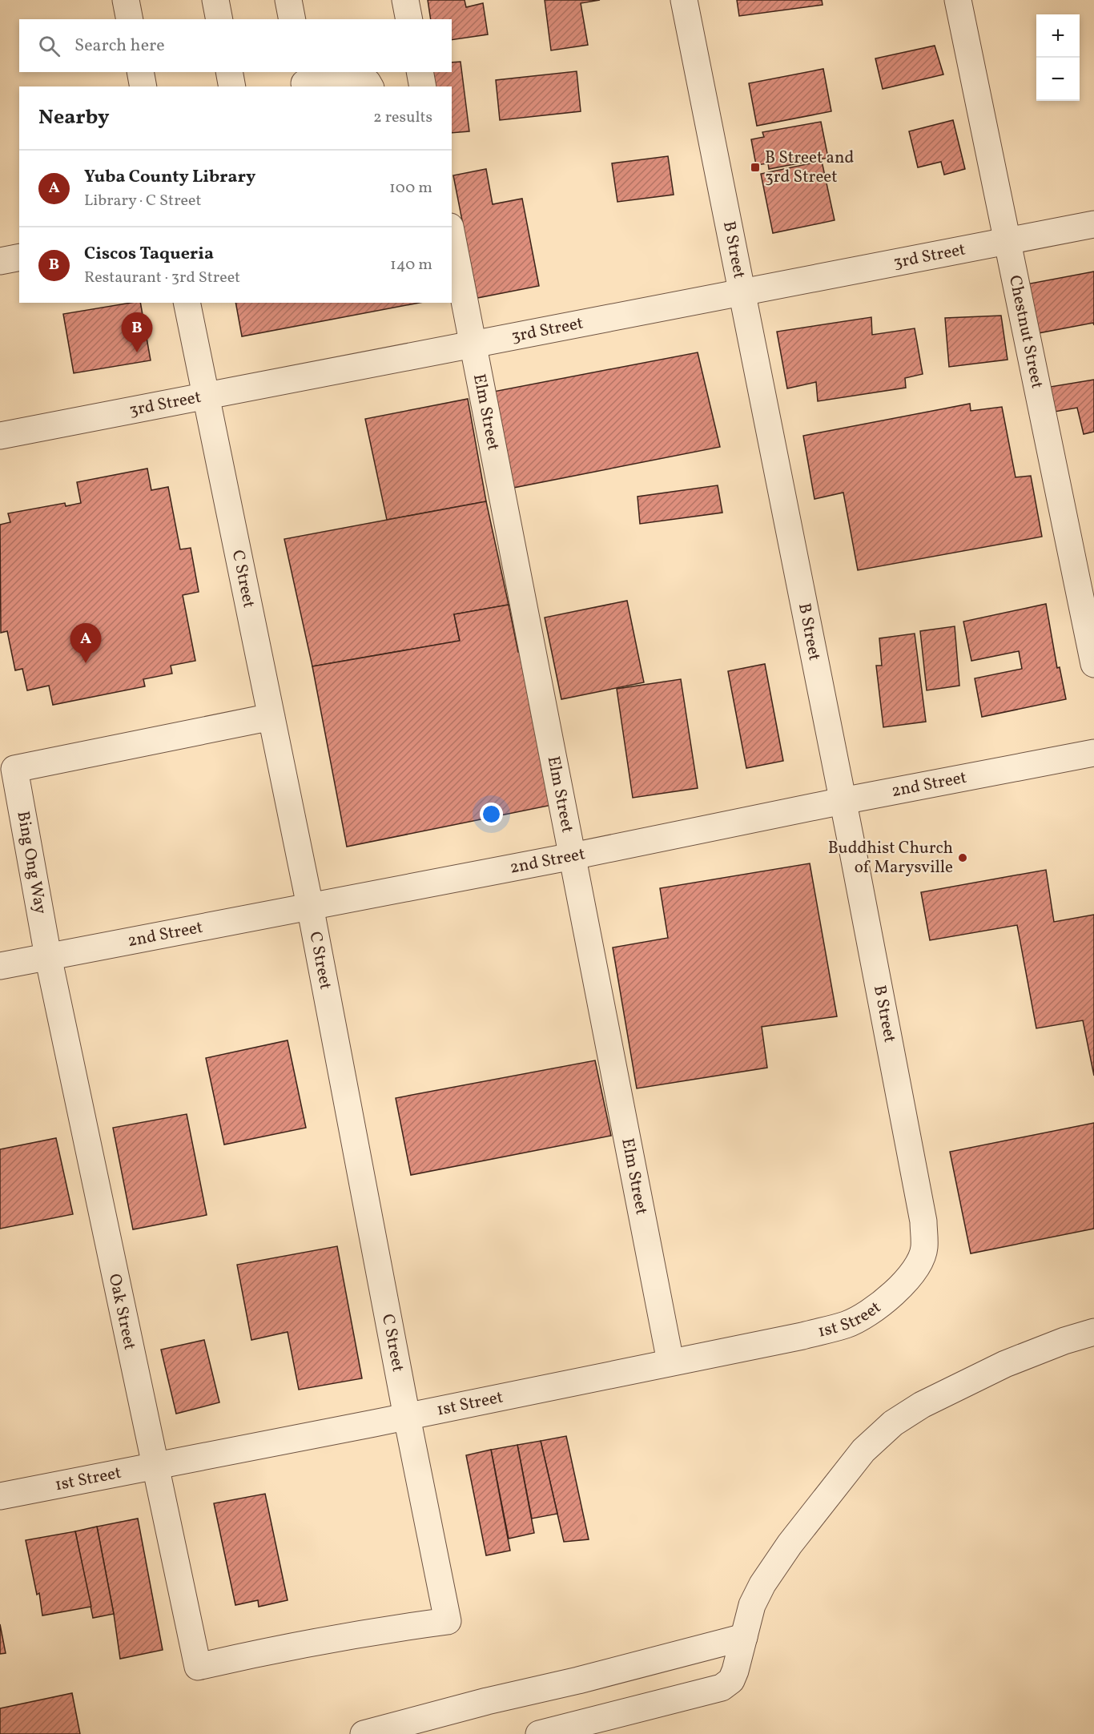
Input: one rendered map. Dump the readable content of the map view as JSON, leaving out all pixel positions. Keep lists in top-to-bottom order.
{
  "streets": {
    "street": [
      "B Street",
      "3rd Street",
      "Chestnut Street",
      "Elm Street",
      "C Street",
      "2nd Street",
      "Bing Ong Way",
      "Oak Street",
      "1st Street"
    ]
  },
  "crossings": [
    ["B Street", "3rd Street"],
    ["B Street", "2nd Street"],
    ["B Street", "1st Street"],
    ["3rd Street", "Chestnut Street"],
    ["3rd Street", "Elm Street"],
    ["3rd Street", "C Street"],
    ["Elm Street", "2nd Street"],
    ["Elm Street", "1st Street"],
    ["C Street", "2nd Street"],
    ["C Street", "Bing Ong Way"],
    ["C Street", "Oak Street"],
    ["C Street", "1st Street"],
    ["2nd Street", "Bing Ong Way"],
    ["2nd Street", "Oak Street"],
    ["Bing Ong Way", "Oak Street"],
    ["Oak Street", "1st Street"]
  ],
  "places": {
    "transit": ["B Street and 3rd Street"],
    "other": ["Buddhist Church of Marysville"]
  },
  "page": {
    "map_buttons": ["+", "−"],
    "search": "Search here",
    "heading": ["Nearby", "2 results"],
    "list": [
      {
        "mark": "A",
        "name": "Yuba County Library",
        "note": "Library · C Street",
        "value": "100 m"
      },
      {
        "mark": "B",
        "name": "Ciscos Taqueria",
        "note": "Restaurant · 3rd Street",
        "value": "140 m"
      }
    ],
    "pins": ["B", "A"]
  }
}
